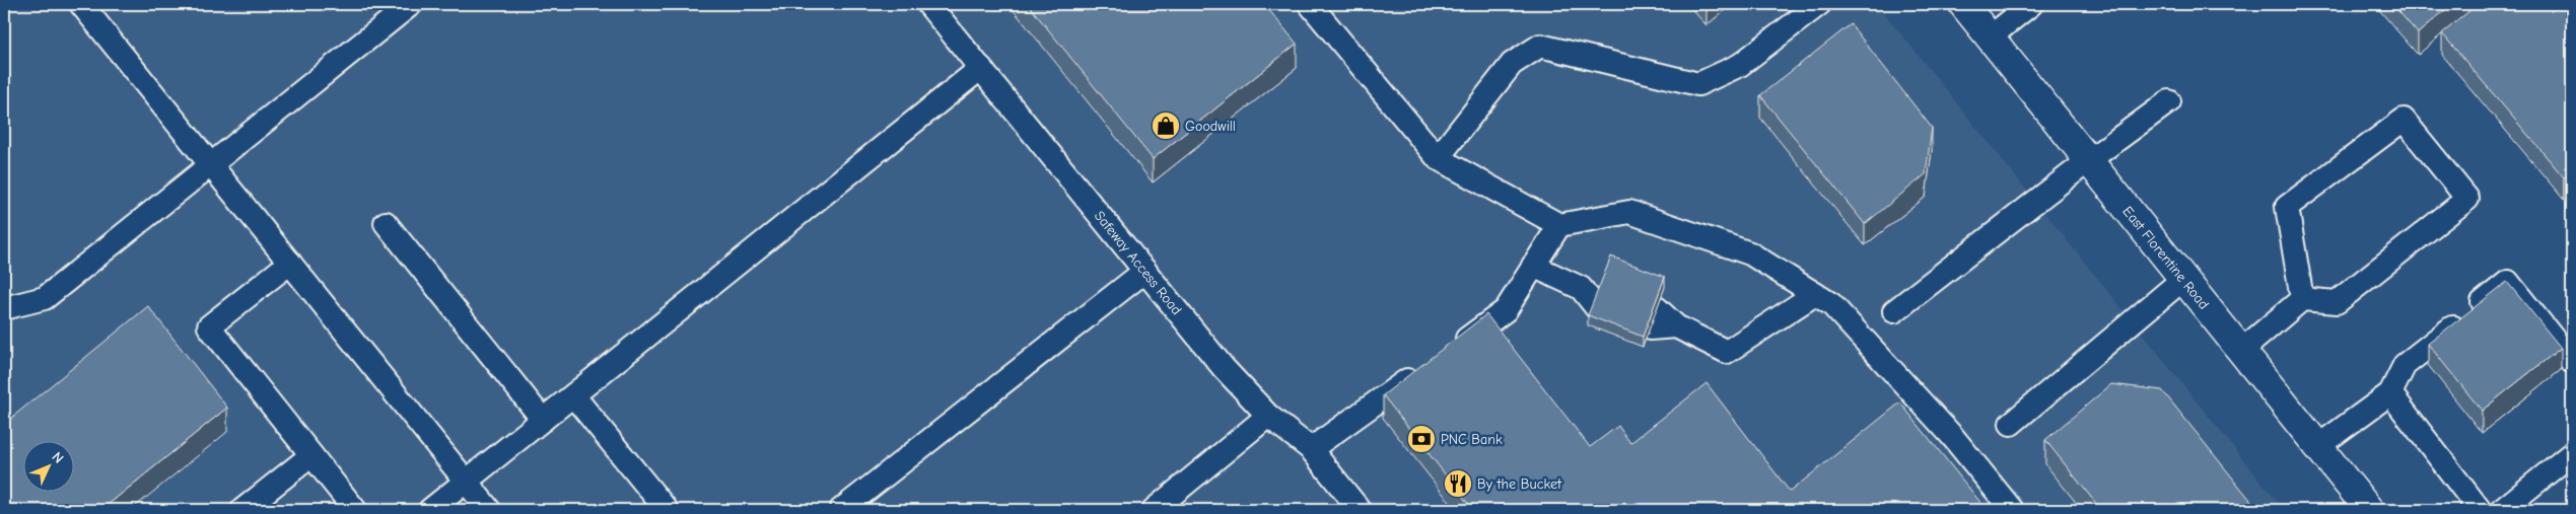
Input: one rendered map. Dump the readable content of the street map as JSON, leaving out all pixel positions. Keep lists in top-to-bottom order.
{
  "streets": {
    "street": ["East Florentine Road"],
    "lane": ["Safeway Access Road"]
  },
  "places": {
    "shop": ["Goodwill"],
    "bank": ["PNC Bank"],
    "restaurant": ["By the Bucket"]
  },
  "north": "top right"
}
